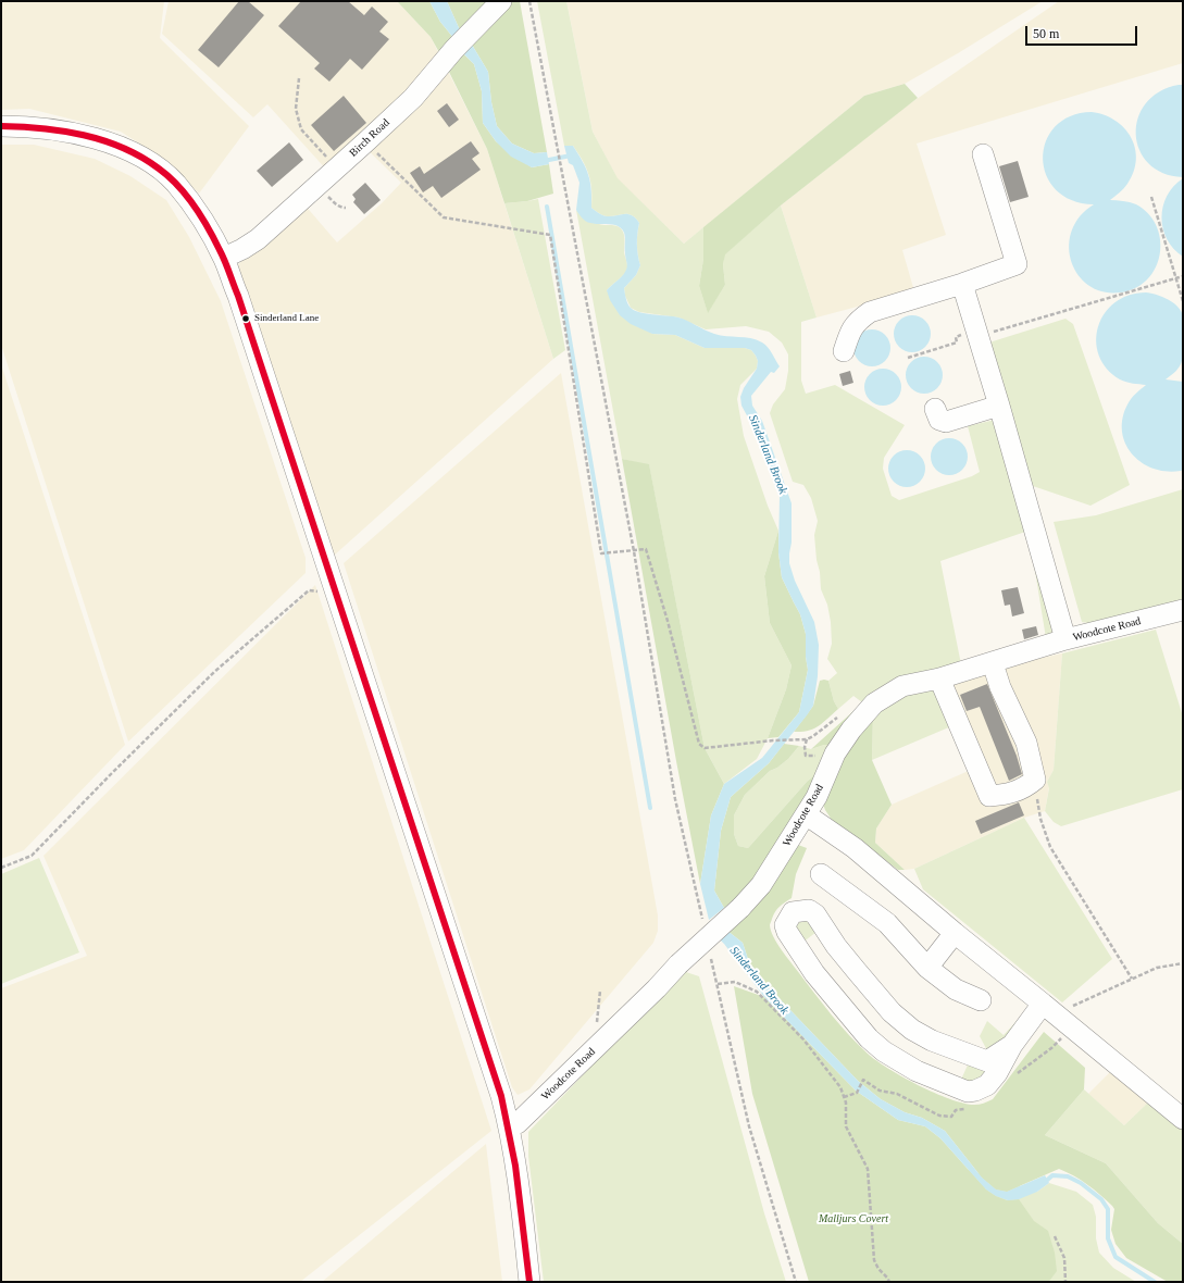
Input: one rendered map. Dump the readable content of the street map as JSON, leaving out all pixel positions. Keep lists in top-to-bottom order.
{
  "streets": {
    "street": ["Birch Road", "Woodcote Road"]
  },
  "water": ["Sinderland Brook"],
  "parks": ["Malljurs Covert"],
  "places": ["Sinderland Lane"],
  "scale_bar": "50 m"
}
